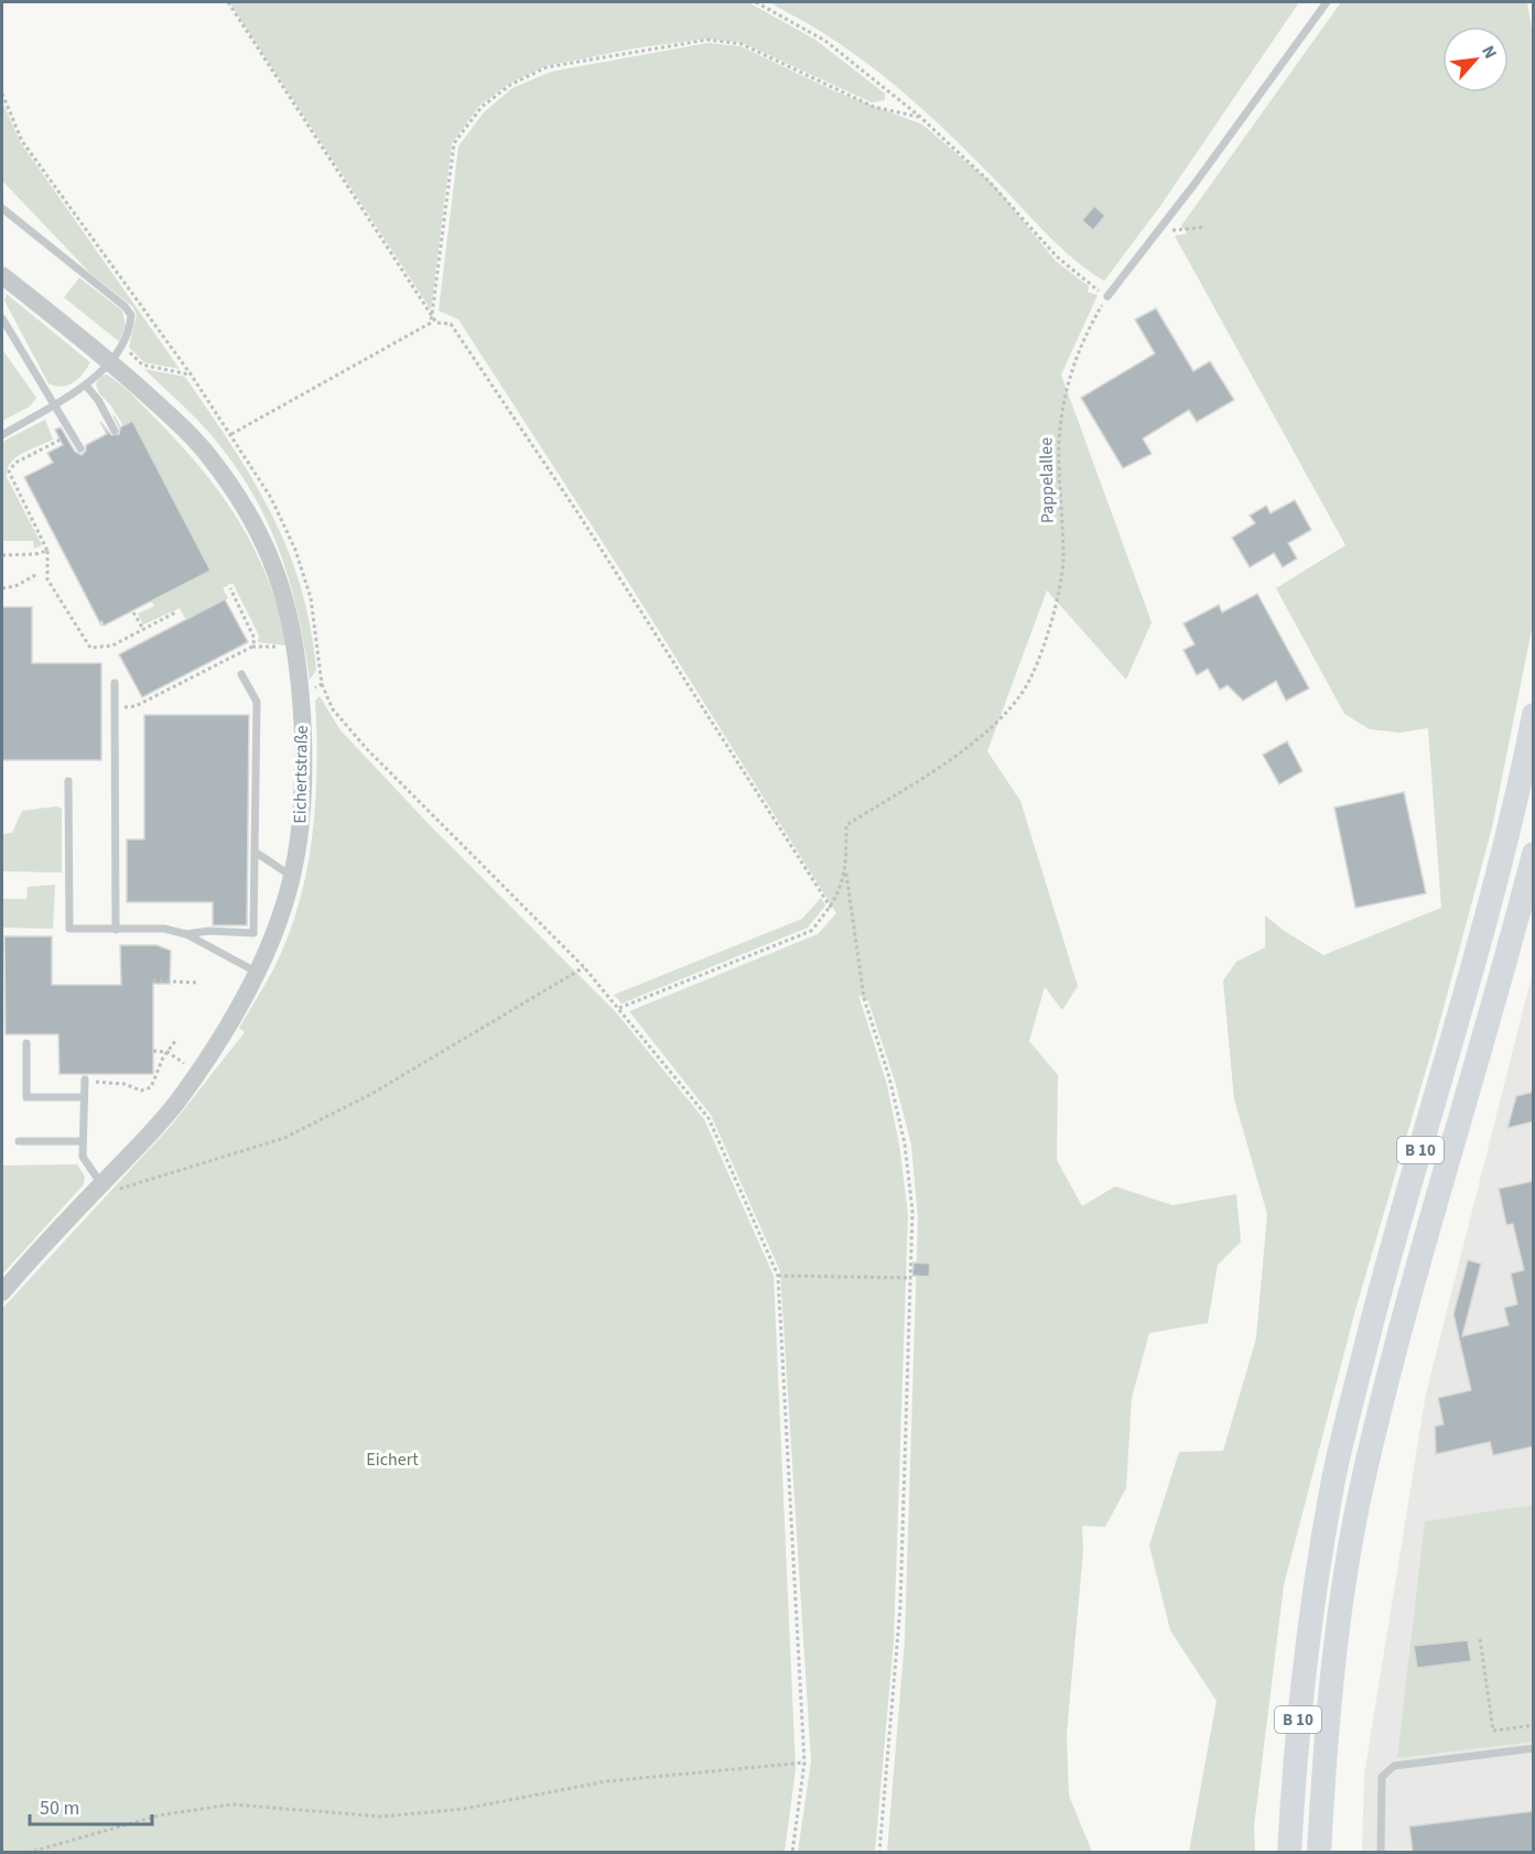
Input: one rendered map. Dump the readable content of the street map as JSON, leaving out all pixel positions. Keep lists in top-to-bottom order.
{
  "streets": {
    "highway": ["B 10"],
    "street": ["Eichertstraße"],
    "path": ["Pappelallee"]
  },
  "parks": ["Eichert"],
  "scale_bar": "50 m",
  "north": "top right"
}
